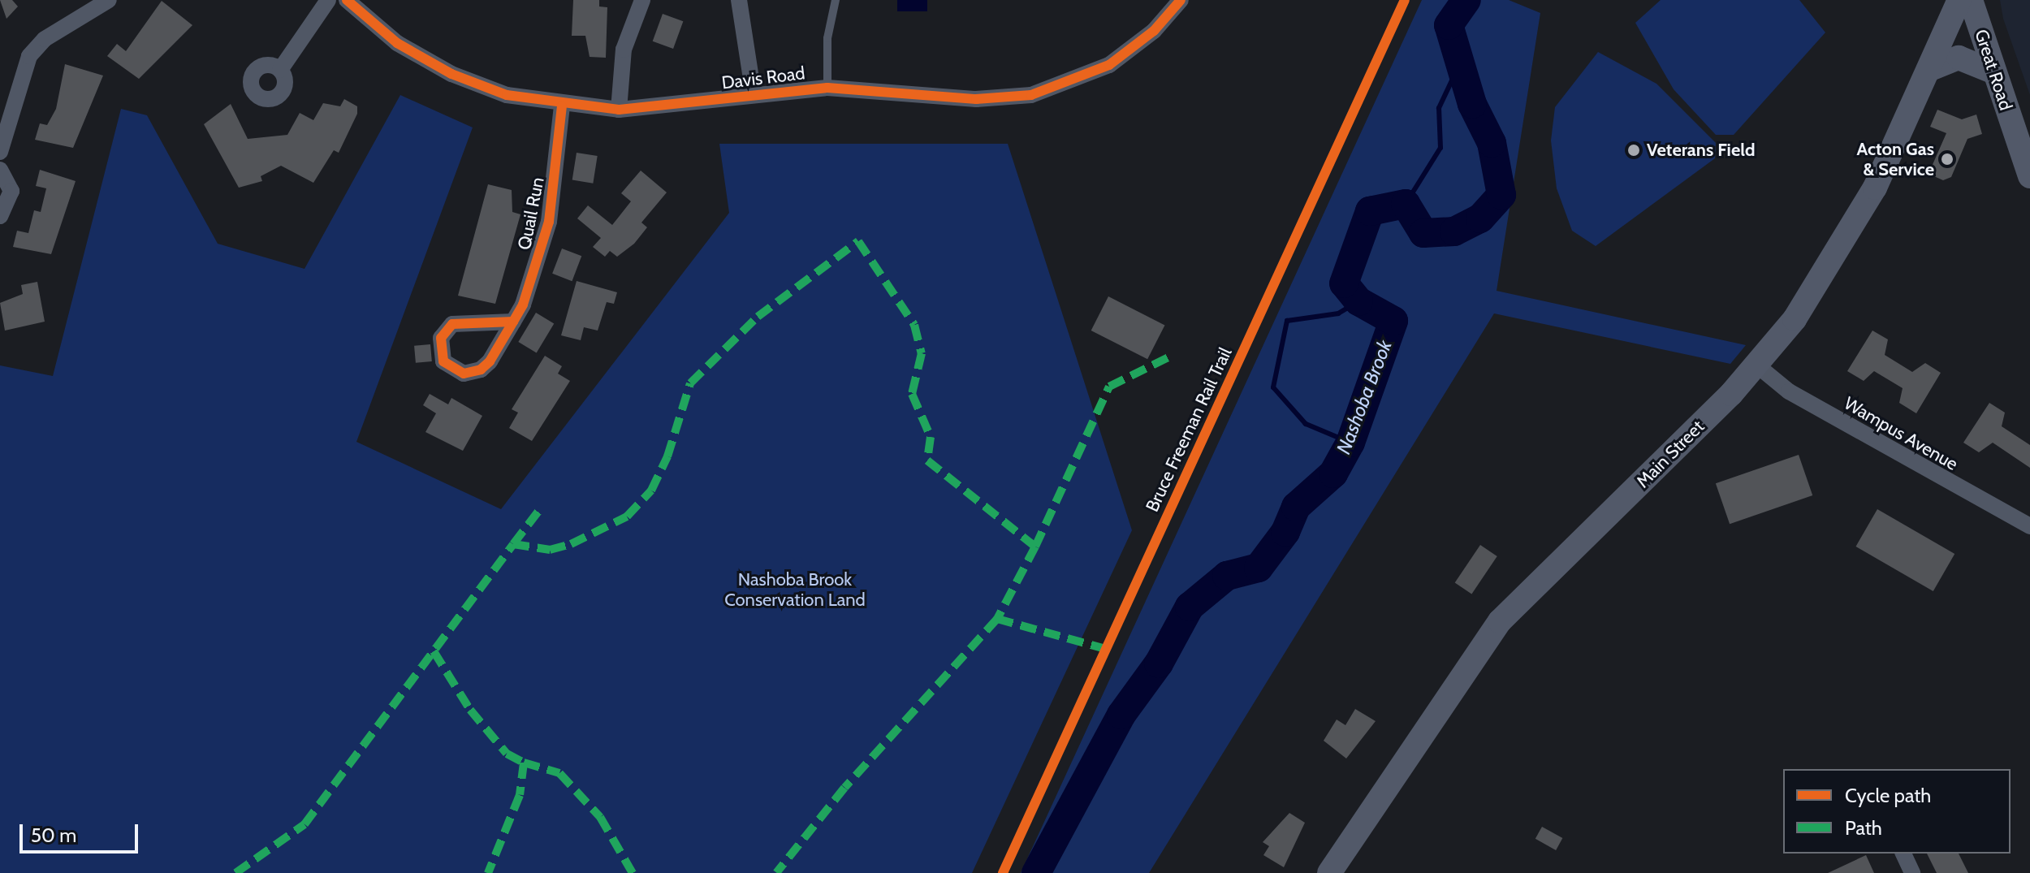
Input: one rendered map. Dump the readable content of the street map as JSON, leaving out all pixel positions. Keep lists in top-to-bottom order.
{
  "streets": {
    "main road": ["Great Road", "Main Street"],
    "street": ["Davis Road", "Quail Run", "Wampus Avenue"],
    "cycle path": ["Bruce Freeman Rail Trail"]
  },
  "crossings": [
    ["Davis Road", "Quail Run"],
    ["Wampus Avenue", "Main Street"]
  ],
  "water": ["Nashoba Brook"],
  "parks": ["Nashoba Brook Conservation Land"],
  "places": ["Veterans Field", "Acton Gas & Service"],
  "legend": ["Cycle path", "Path"],
  "scale_bar": "50 m"
}
